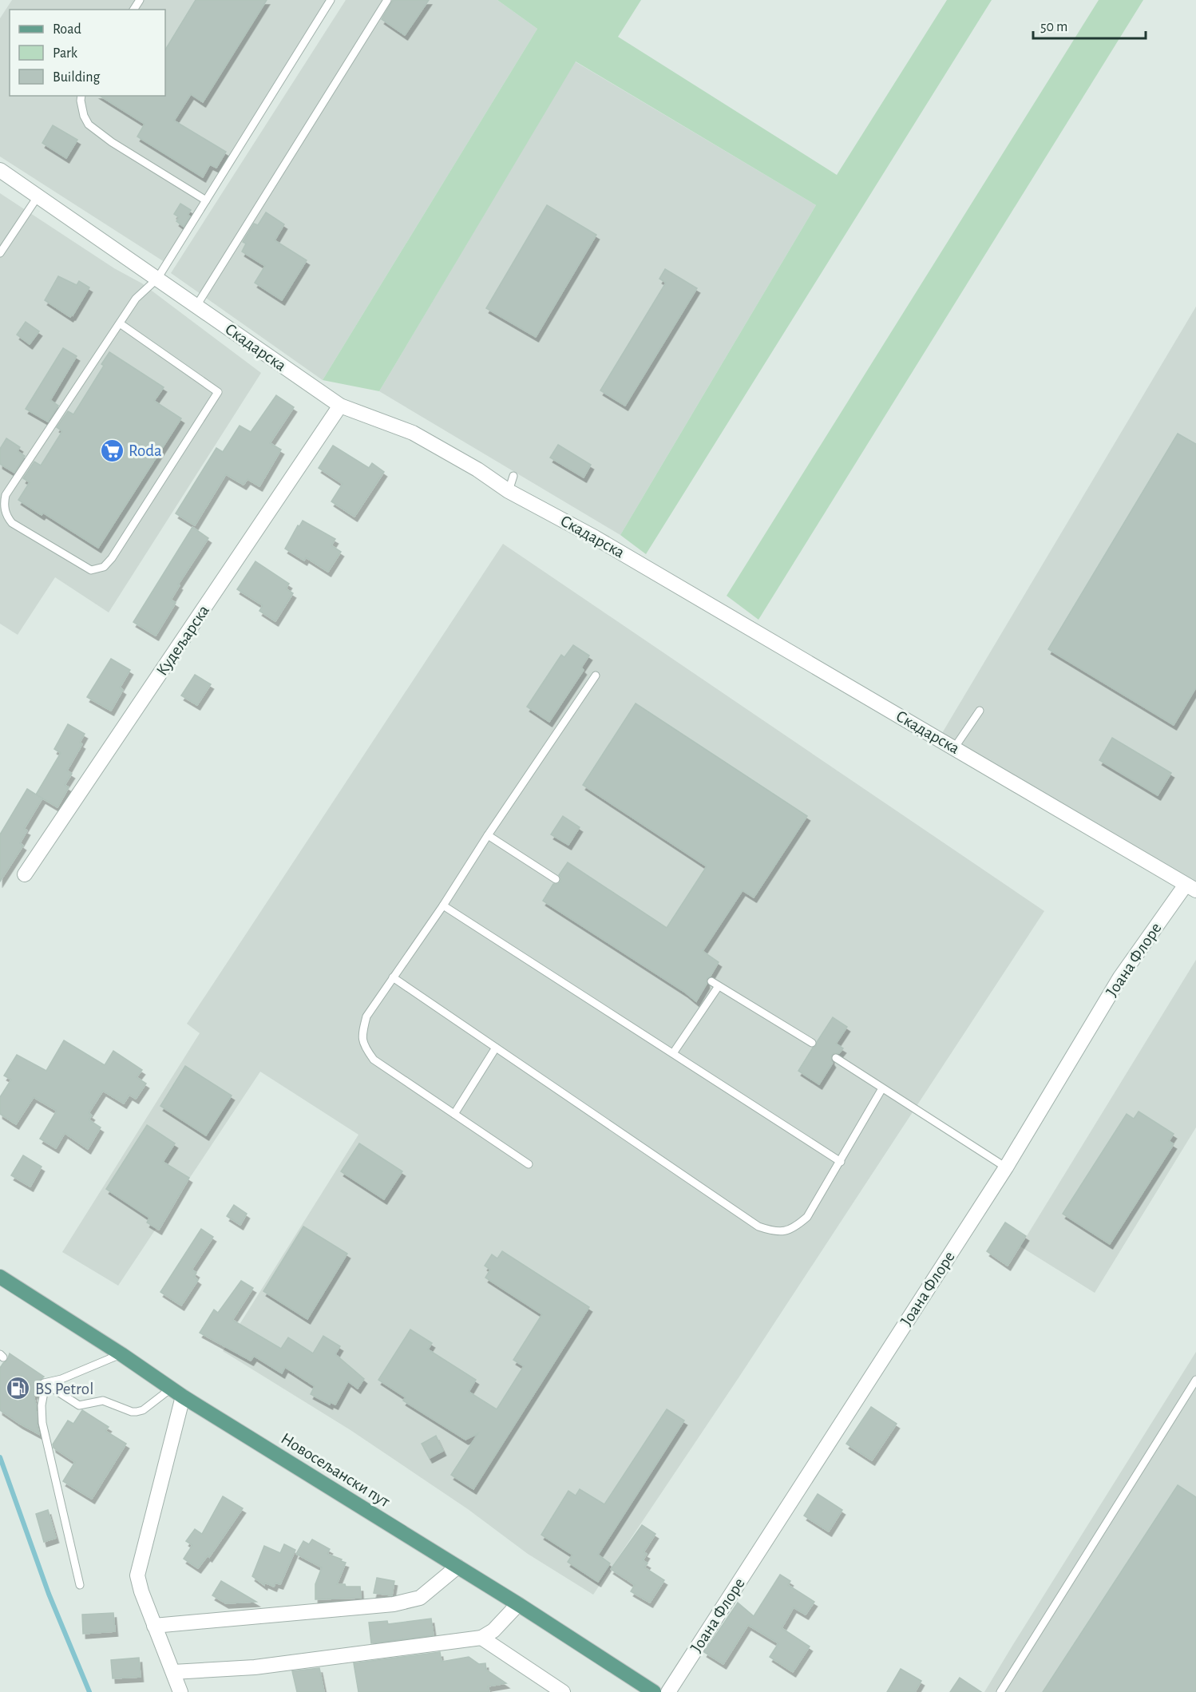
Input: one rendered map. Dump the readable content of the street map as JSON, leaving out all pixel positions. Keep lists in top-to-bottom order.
{
  "streets": {
    "main road": ["Новосељански пут"],
    "street": ["Скадарска", "Кудељарска", "Јоана Флоре"]
  },
  "crossings": [
    ["Скадарска", "Кудељарска"],
    ["Скадарска", "Јоана Флоре"]
  ],
  "places": {
    "supermarket": ["Roda"],
    "fuel station": ["BS Petrol"]
  },
  "legend": ["Road", "Park", "Building"],
  "scale_bar": "50 m"
}
